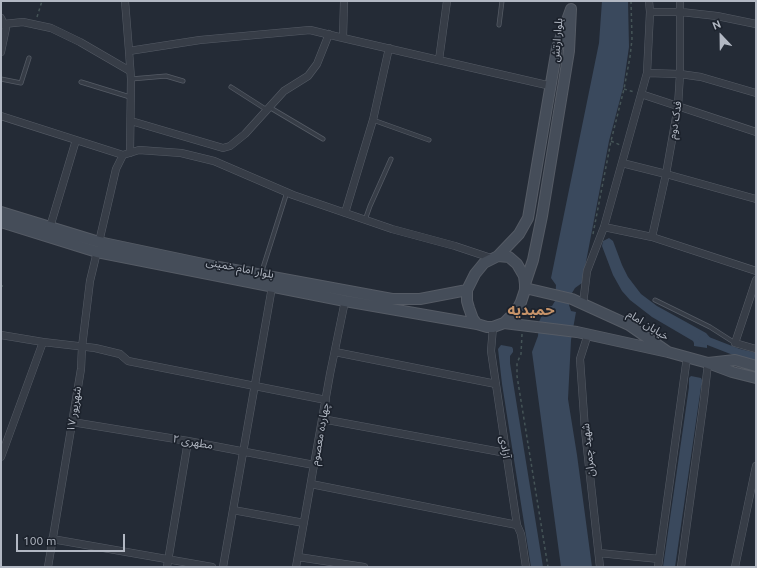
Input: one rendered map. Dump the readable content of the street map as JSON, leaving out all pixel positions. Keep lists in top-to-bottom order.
{
  "streets": {
    "main road": ["بلوار ارتش", "بلوار امام خمینی", "خیابان امام"],
    "street": [
      "فدک دوم",
      "۱۷ شهریور",
      "چهارده معصوم",
      "مطهری ۲",
      "آزادی",
      "شهید چمران"
    ]
  },
  "crossings": [
    ["بلوار ارتش", "بلوار امام خمینی"],
    ["بلوار ارتش", "خیابان امام"],
    ["بلوار ارتش", "آزادی"],
    ["بلوار امام خمینی", "خیابان امام"],
    ["بلوار امام خمینی", "۱۷ شهریور"],
    ["بلوار امام خمینی", "چهارده معصوم"],
    ["بلوار امام خمینی", "آزادی"],
    ["خیابان امام", "آزادی"],
    ["خیابان امام", "شهید چمران"],
    ["۱۷ شهریور", "مطهری ۲"],
    ["چهارده معصوم", "مطهری ۲"]
  ],
  "districts": ["حمیدیه"],
  "scale_bar": "100 m",
  "north": "top"
}
